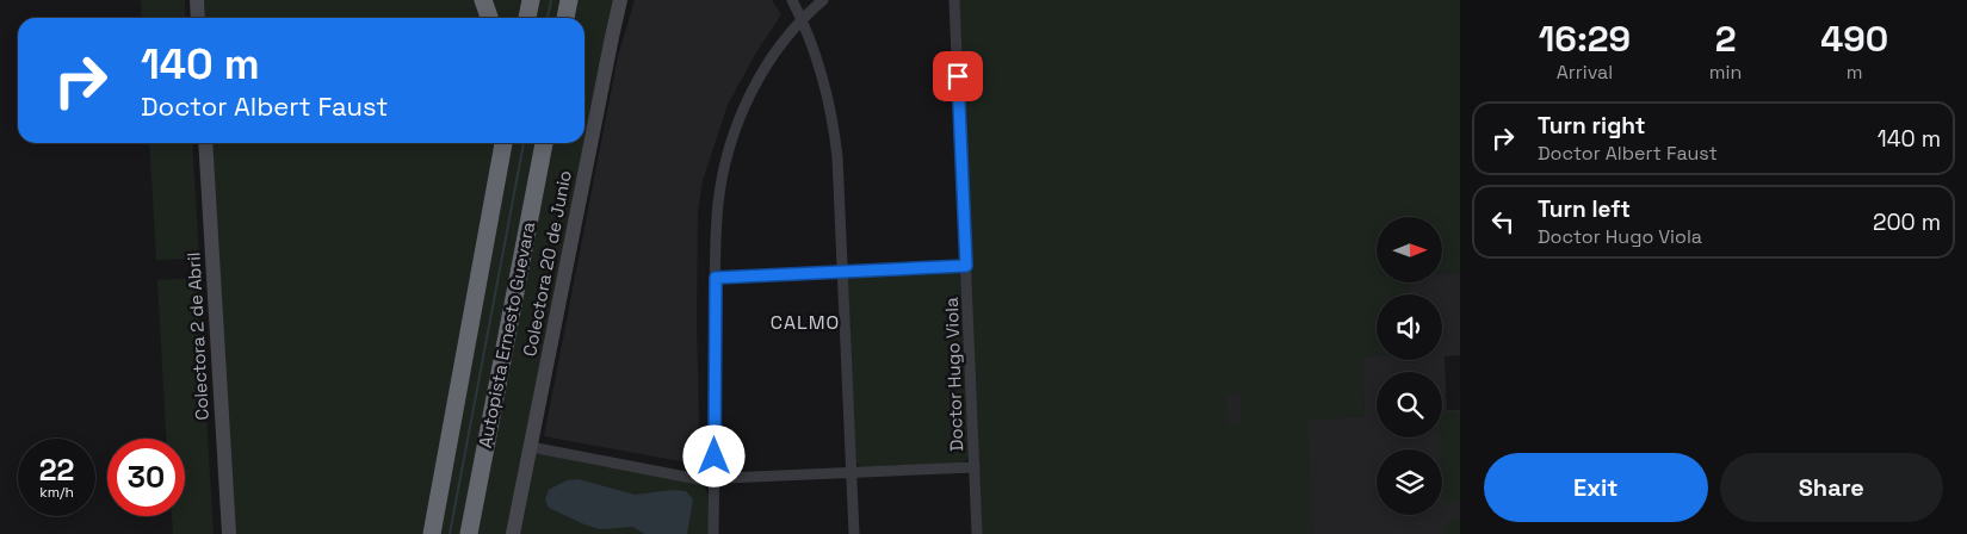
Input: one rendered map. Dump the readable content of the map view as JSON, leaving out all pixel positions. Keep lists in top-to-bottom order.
{
  "streets": {
    "highway": ["Autopista Ernesto Guevara"],
    "main road": ["Colectora 20 de Junio", "Colectora 2 de Abril"],
    "street": ["Doctor Hugo Viola"]
  },
  "districts": ["CALMO"],
  "north": "right",
  "page": {
    "eta": [
      "16:29",
      "Arrival",
      "2",
      "min",
      "490",
      "m"
    ],
    "turn": ["140 m", "Doctor Albert Faust"],
    "list": [
      {
        "name": "Turn right",
        "note": "Doctor Albert Faust",
        "value": "140 m"
      },
      {
        "name": "Turn left",
        "note": "Doctor Hugo Viola",
        "value": "200 m"
      }
    ],
    "speed": "22 km/h",
    "limit": "30",
    "buttons": ["Exit", "Share"]
  }
}
